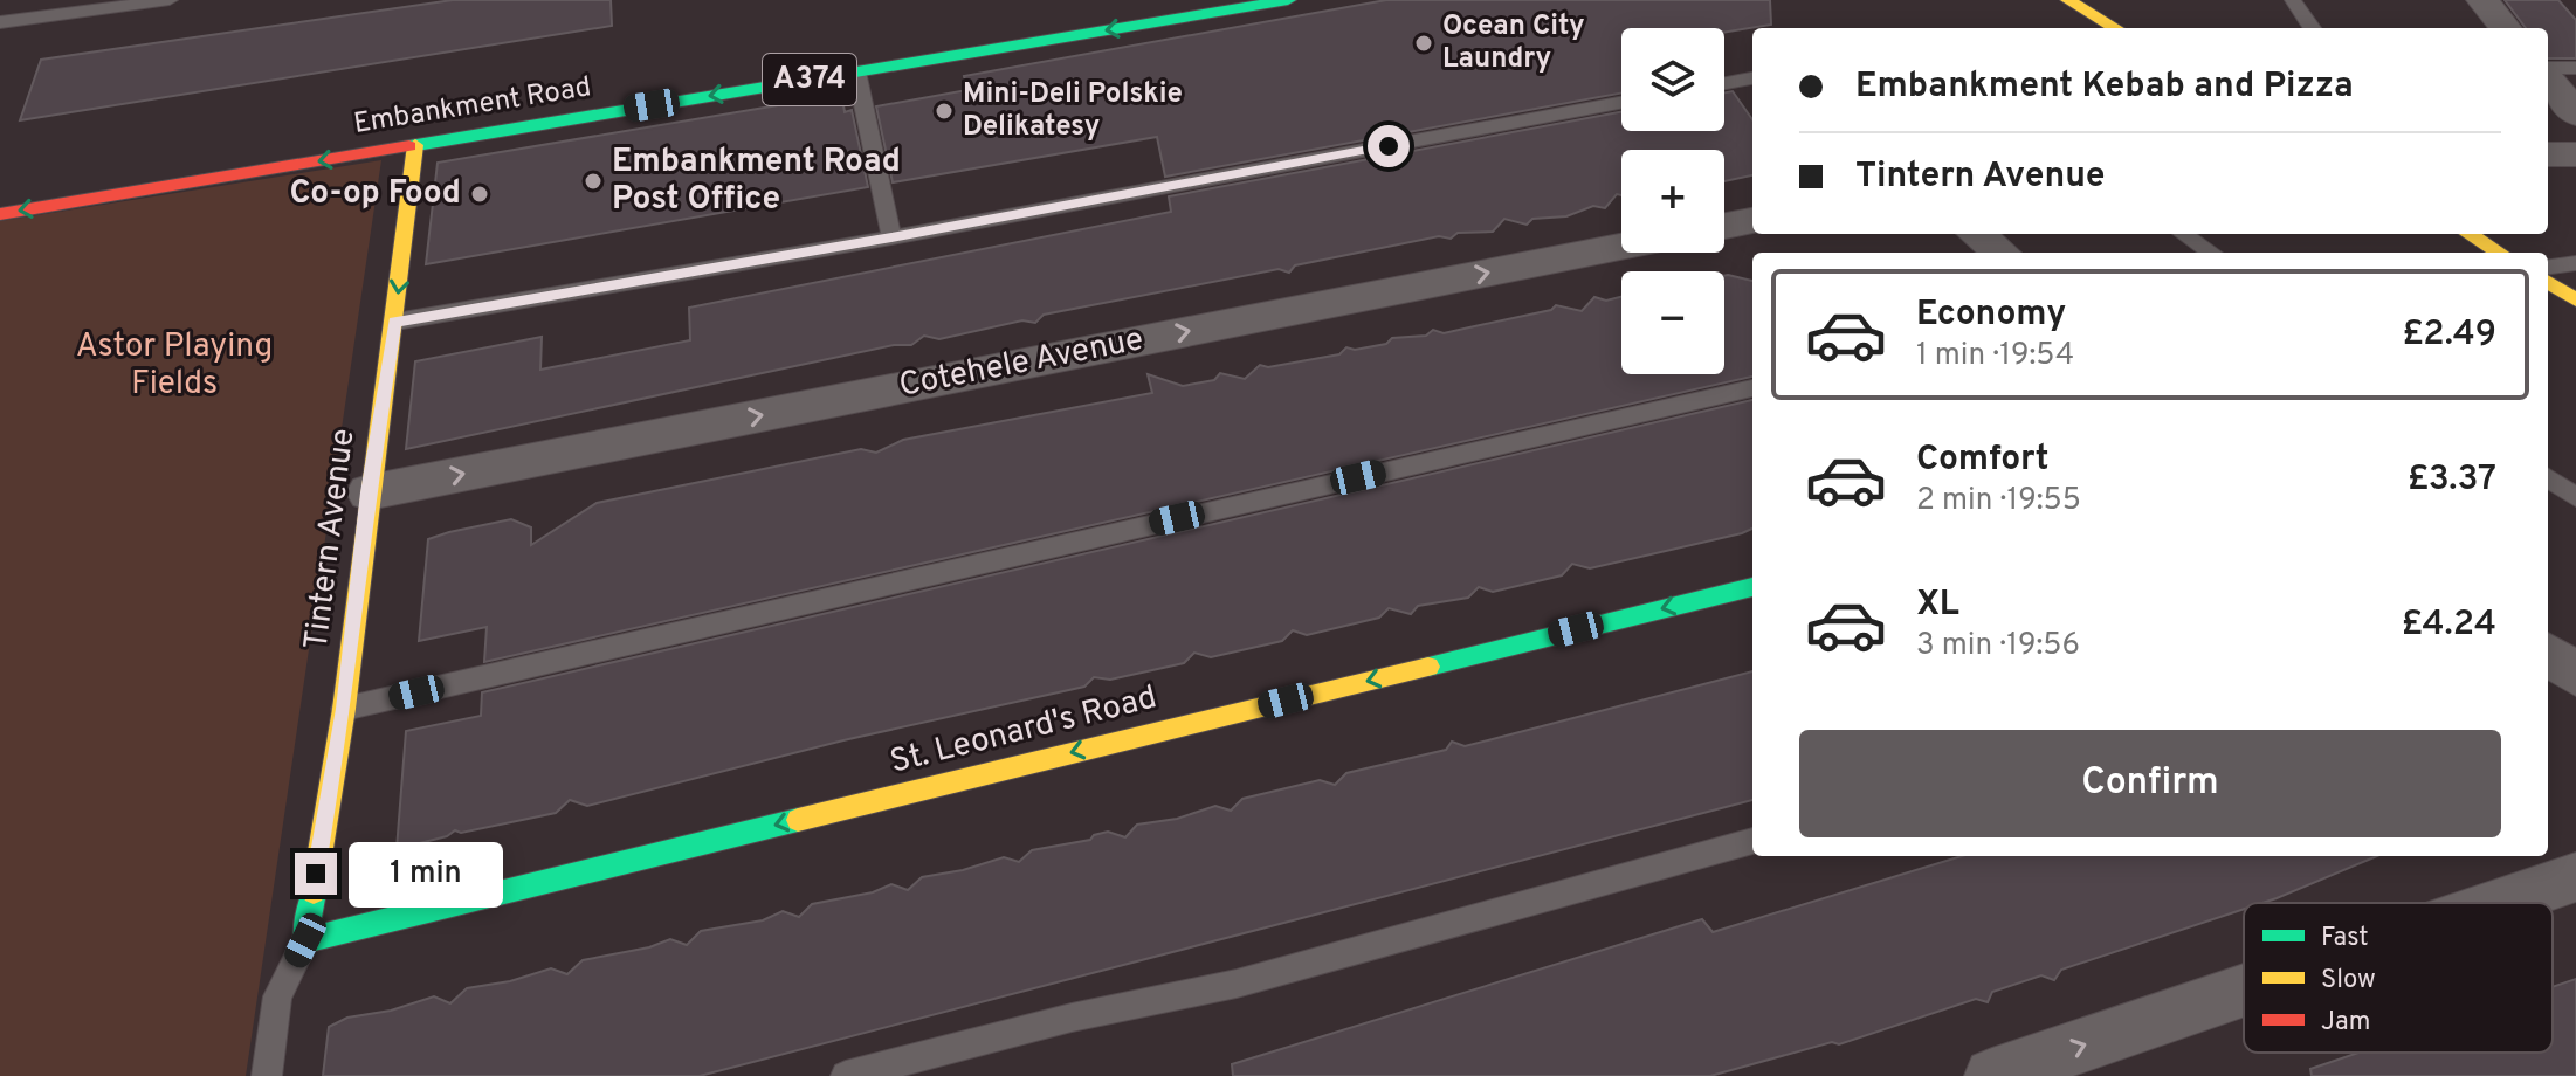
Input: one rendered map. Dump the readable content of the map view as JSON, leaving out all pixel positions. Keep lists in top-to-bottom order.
{
  "streets": {
    "street": [
      "A374",
      "Embankment Road",
      "Cotehele Avenue",
      "Tintern Avenue",
      "St. Leonard's Road"
    ]
  },
  "crossings": [
    ["Embankment Road", "Tintern Avenue"],
    ["Cotehele Avenue", "Tintern Avenue"],
    ["Tintern Avenue", "St. Leonard's Road"]
  ],
  "one_way": ["Embankment Road", "Cotehele Avenue", "St. Leonard's Road"],
  "parks": ["Astor Playing Fields"],
  "places": [
    "Ocean City Laundry",
    "Mini-Deli Polskie Delikatesy",
    "Embankment Road Post Office",
    "Co-op Food"
  ],
  "legend": ["Fast", "Slow", "Jam"],
  "page": {
    "map_buttons": ["+", "−"],
    "banner": ["Embankment Kebab and Pizza", "Tintern Avenue"],
    "list": [
      {
        "name": "Economy",
        "note": "1 min · 19:54",
        "value": "£2.49"
      },
      {
        "name": "Comfort",
        "note": "2 min · 19:55",
        "value": "£3.37"
      },
      {
        "name": "XL",
        "note": "3 min · 19:56",
        "value": "£4.24"
      }
    ],
    "buttons": "Confirm",
    "bubble": "1 min"
  }
}
